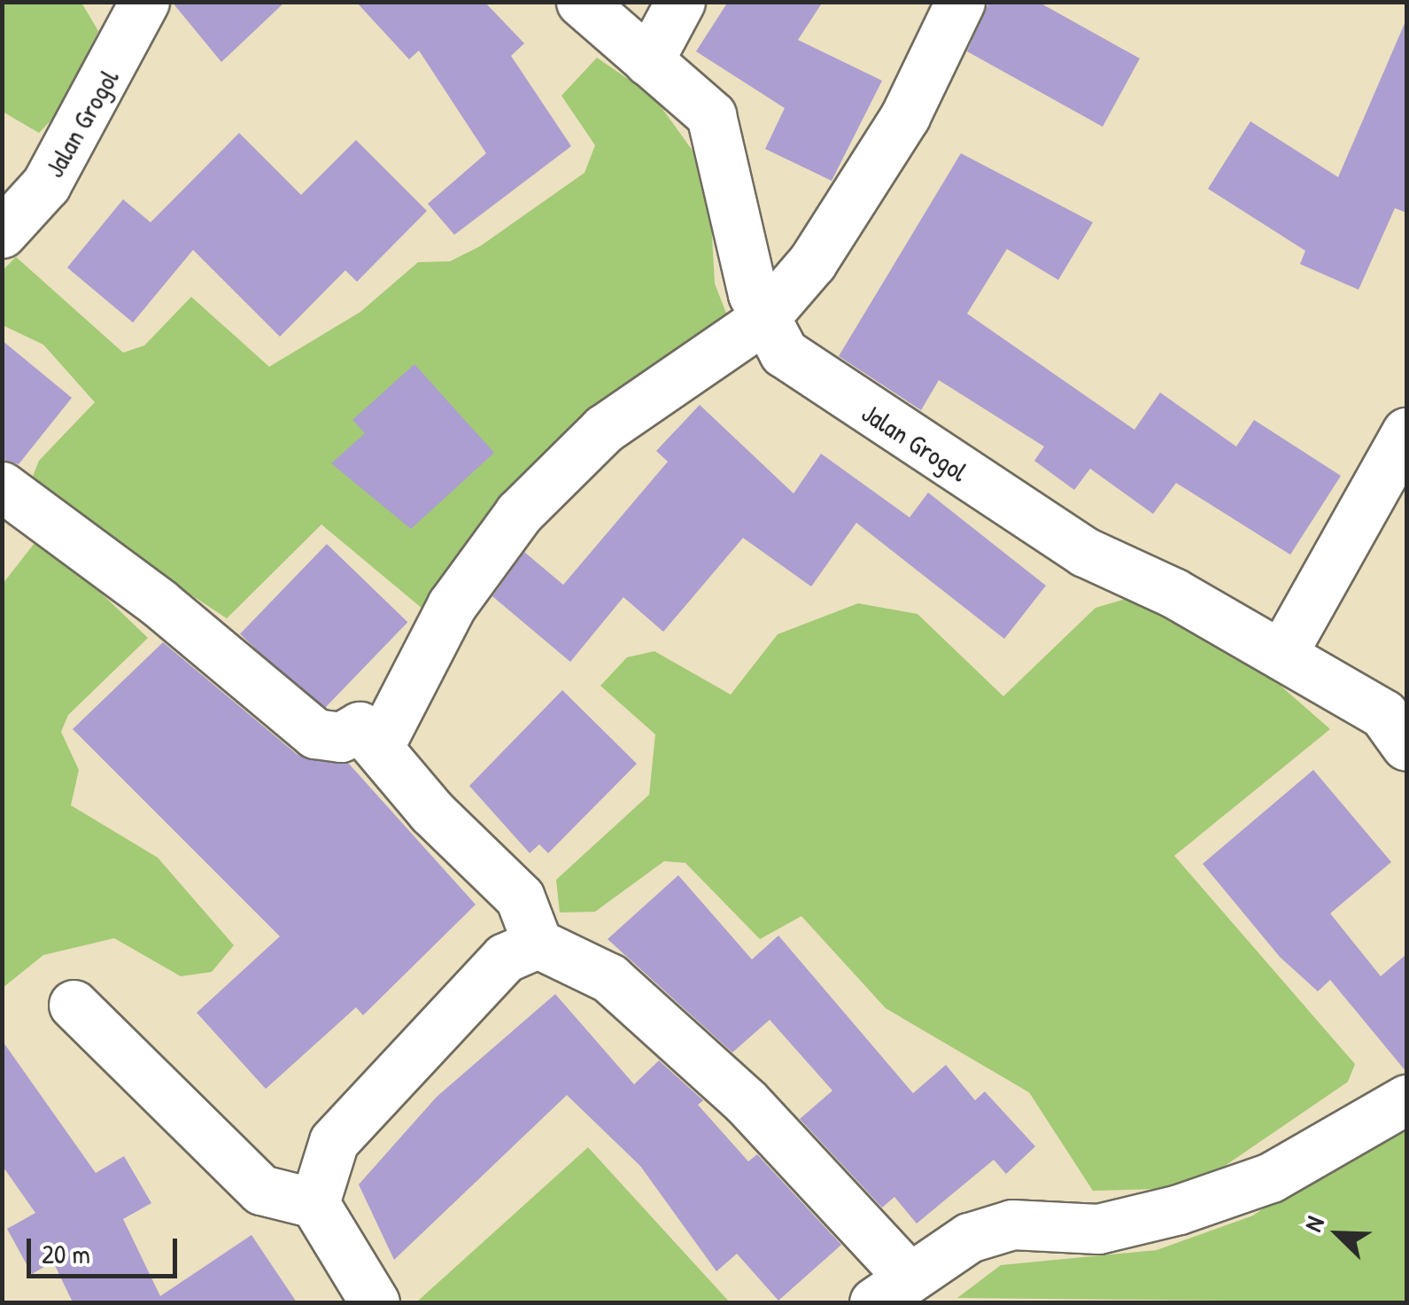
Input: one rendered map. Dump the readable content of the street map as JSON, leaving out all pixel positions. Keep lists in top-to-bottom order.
{
  "streets": {
    "street": ["Jalan Grogol"]
  },
  "scale_bar": "20 m",
  "north": "top left"
}
